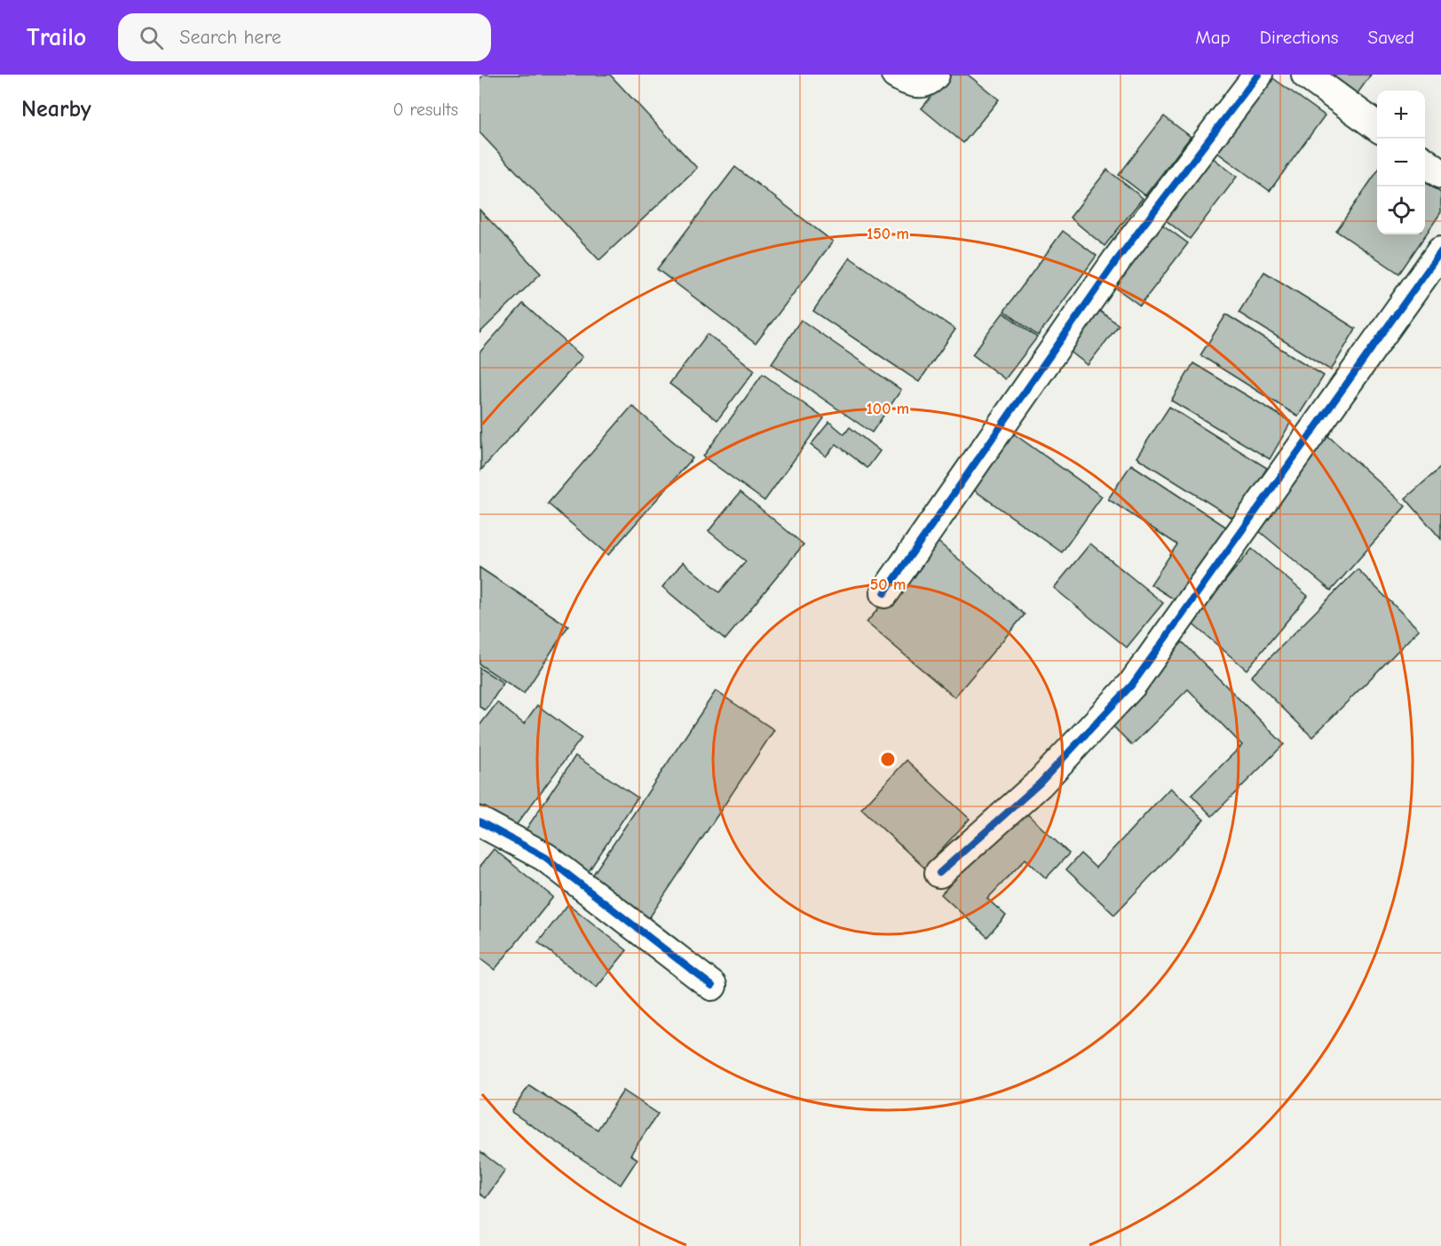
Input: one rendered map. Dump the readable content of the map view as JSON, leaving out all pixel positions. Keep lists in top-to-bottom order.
{
  "page": {
    "header": "Trailo",
    "search": "Search here",
    "nav": ["Map", "Directions", "Saved"],
    "heading": ["Nearby", "0 results"],
    "map_buttons": ["+", "−"]
  },
  "rings": ["150 m", "100 m", "50 m"]
}
